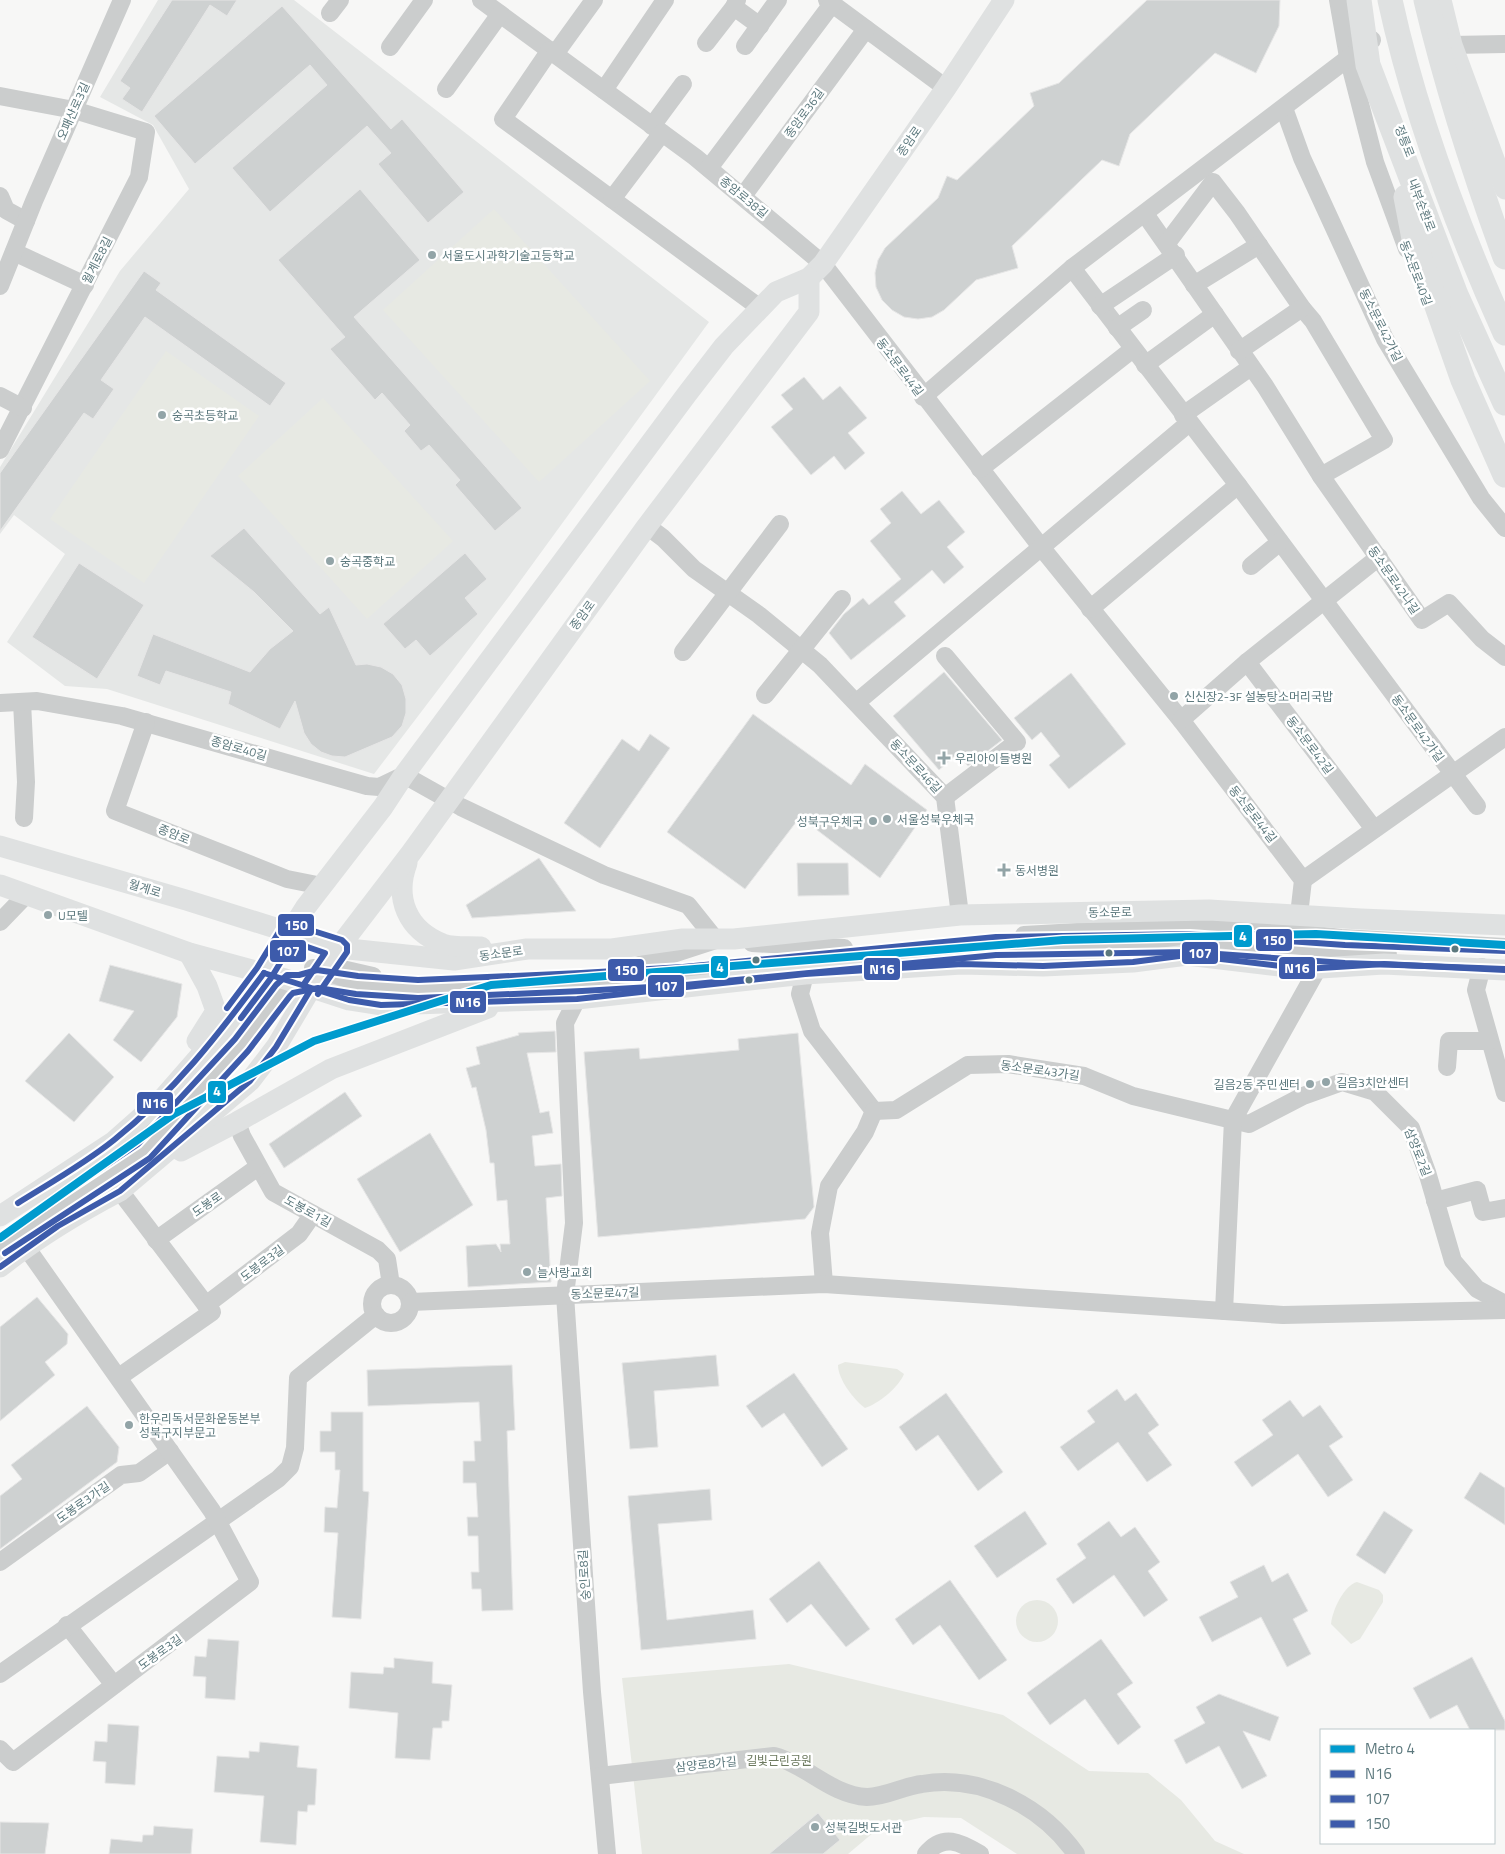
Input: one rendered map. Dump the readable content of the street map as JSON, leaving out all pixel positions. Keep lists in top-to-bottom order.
{
  "streets": {
    "highway": ["내부순환로"],
    "main road": [
      "종암로",
      "정릉로",
      "월계로",
      "동소문로"
    ],
    "street": [
      "오패산로3길",
      "종암로36길",
      "종암로38길",
      "월계로8길",
      "동소문로40길",
      "동소문로42가길",
      "동소문로44길",
      "동소문로42나길",
      "동소문로42길",
      "종암로40길",
      "동소문로46길",
      "동소문로43가길",
      "삼양로2길",
      "도봉로",
      "도봉로1길",
      "도봉로3길",
      "동소문로47길",
      "도봉로3가길",
      "숭인로8길",
      "삼양로8가길"
    ]
  },
  "crossings": [
    ["오패산로3길", "월계로8길"],
    ["종암로36길", "종암로38길"],
    ["종암로", "종암로38길"],
    ["종암로", "동소문로44길"],
    ["종암로", "종암로40길"],
    ["종암로", "동소문로46길"],
    ["종암로", "동소문로"],
    ["종암로38길", "동소문로44길"],
    ["동소문로46길", "동소문로"],
    ["월계로", "동소문로"],
    ["동소문로43가길", "삼양로2길"],
    ["도봉로", "도봉로1길"],
    ["도봉로1길", "도봉로3길"],
    ["도봉로3길", "도봉로3가길"],
    ["동소문로47길", "숭인로8길"],
    ["숭인로8길", "삼양로8가길"]
  ],
  "parks": ["길빛근린공원"],
  "places": {
    "other": [
      "서울도시과학기술고등학교",
      "숭곡초등학교",
      "숭곡중학교",
      "신신장2-3F 설농탕소머리국밥",
      "서울성북우체국",
      "성북구우체국",
      "U모텔",
      "길음3치안센터",
      "길음2동 주민센터",
      "늘사랑교회",
      "한우리독서문화운동본부 성북구지부문고",
      "성북길벗도서관"
    ],
    "health": ["우리아이들병원", "동서병원"]
  },
  "lines": [
    "transit line 150",
    "metro line 4",
    "transit line 107",
    "transit line N16"
  ],
  "legend": [
    "Metro 4",
    "N16",
    "107",
    "150"
  ]
}
